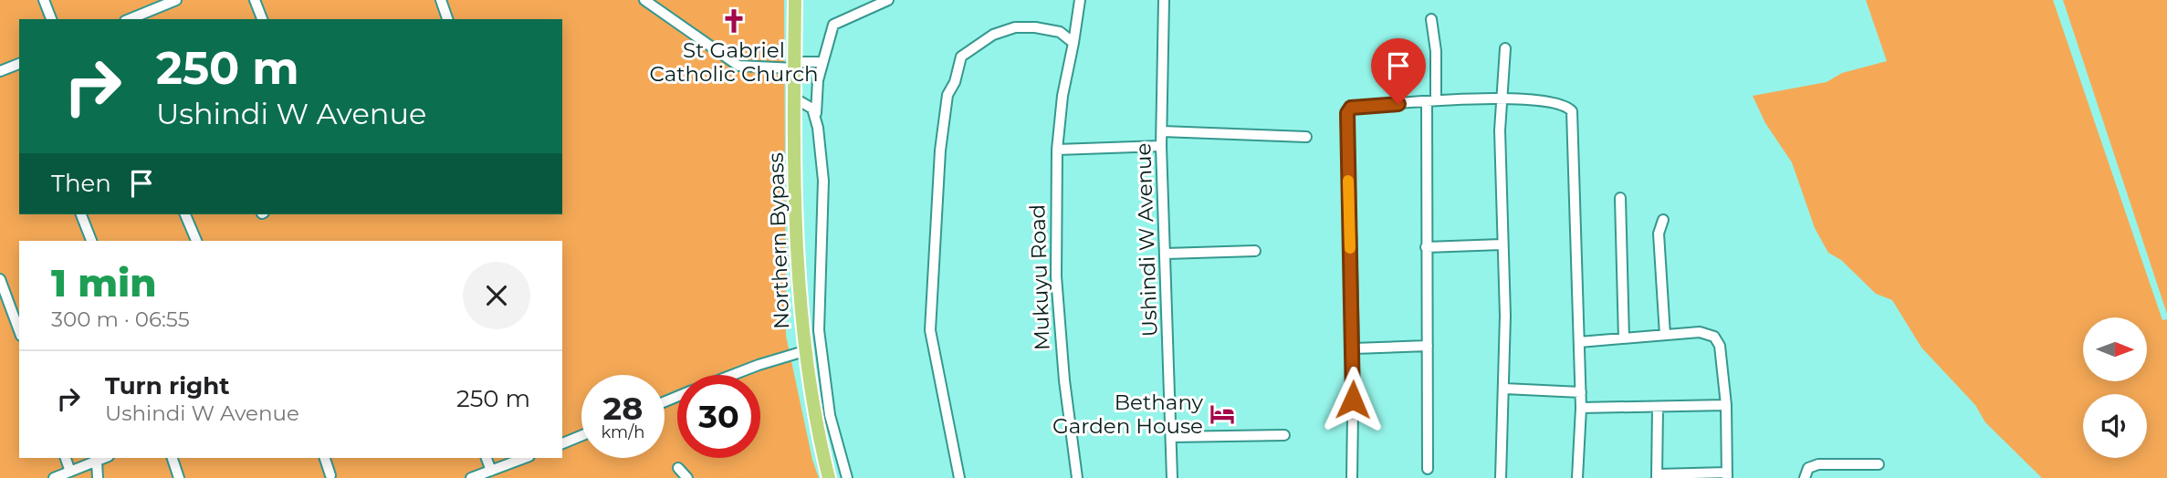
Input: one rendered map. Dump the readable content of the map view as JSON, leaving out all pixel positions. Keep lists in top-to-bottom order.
{
  "streets": {
    "main road": ["Northern Bypass"],
    "street": ["Ushindi W Avenue", "Mukuyu Road"]
  },
  "places": {
    "church": ["St Gabriel Catholic Church"],
    "hotel": ["Bethany Garden House"]
  },
  "north": "right",
  "page": {
    "turn": ["250 m", "Ushindi W Avenue"],
    "then": "Then",
    "heading": ["1 min", "300 m · 06:55"],
    "list": [
      {
        "name": "Turn right",
        "note": "Ushindi W Avenue",
        "value": "250 m"
      }
    ],
    "speed": "28 km/h",
    "limit": "30"
  }
}
